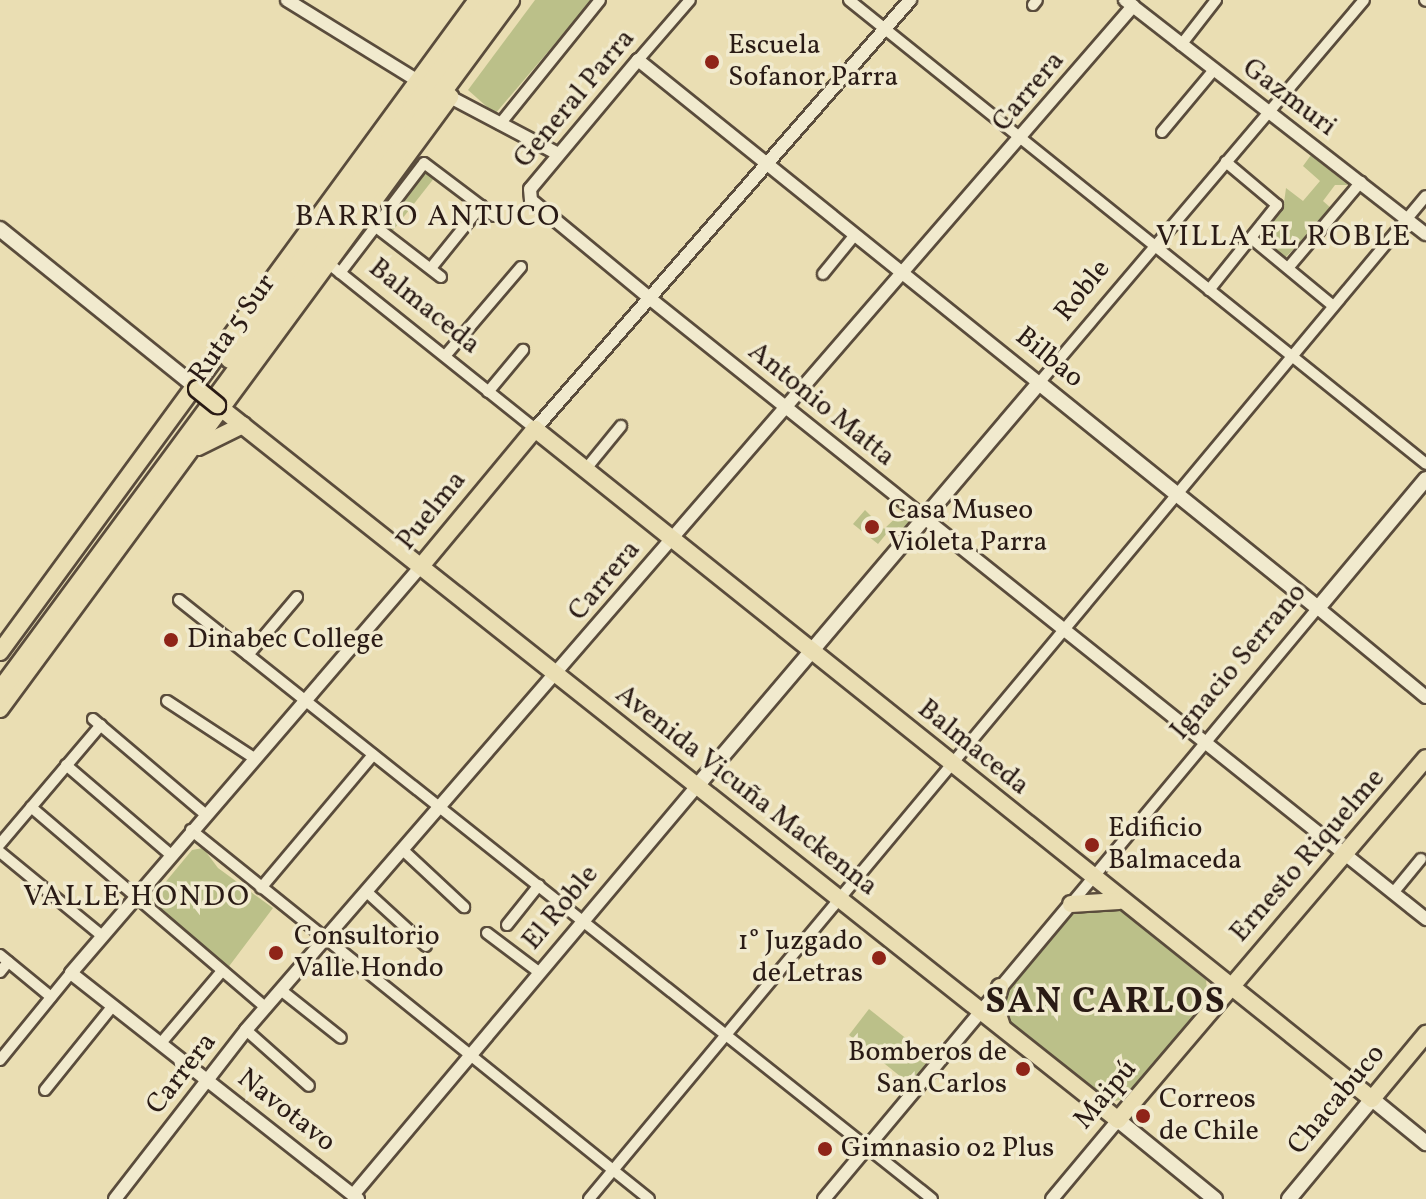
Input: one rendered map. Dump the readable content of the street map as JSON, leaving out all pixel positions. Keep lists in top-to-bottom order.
{
  "streets": {
    "highway": ["Ruta 5 Sur"],
    "main road": [
      "Roble",
      "Balmaceda",
      "Bilbao",
      "Puelma",
      "Ignacio Serrano",
      "Avenida Vicuña Mackenna",
      "Ernesto Riquelme",
      "El Roble",
      "Maipú",
      "Chacabuco"
    ],
    "street": [
      "Carrera",
      "Gazmuri",
      "General Parra",
      "Antonio Matta",
      "Navotavo"
    ]
  },
  "crossings": [
    ["Carrera", "Gazmuri"],
    ["Carrera", "Balmaceda"],
    ["Carrera", "Bilbao"],
    ["Carrera", "Antonio Matta"],
    ["Carrera", "Avenida Vicuña Mackenna"],
    ["Carrera", "Navotavo"],
    ["Gazmuri", "Roble"],
    ["General Parra", "Bilbao"],
    ["General Parra", "Antonio Matta"],
    ["Roble", "Balmaceda"],
    ["Roble", "Bilbao"],
    ["Roble", "Antonio Matta"],
    ["Roble", "El Roble"],
    ["Balmaceda", "Puelma"],
    ["Balmaceda", "Ignacio Serrano"],
    ["Balmaceda", "Avenida Vicuña Mackenna"],
    ["Balmaceda", "Ernesto Riquelme"],
    ["Balmaceda", "El Roble"],
    ["Balmaceda", "Maipú"],
    ["Balmaceda", "Chacabuco"],
    ["Bilbao", "Puelma"],
    ["Bilbao", "Ignacio Serrano"],
    ["Antonio Matta", "Puelma"],
    ["Antonio Matta", "Ignacio Serrano"],
    ["Antonio Matta", "Ernesto Riquelme"],
    ["Puelma", "Avenida Vicuña Mackenna"],
    ["Puelma", "Navotavo"],
    ["Ignacio Serrano", "Avenida Vicuña Mackenna"],
    ["Ignacio Serrano", "Maipú"],
    ["Avenida Vicuña Mackenna", "El Roble"],
    ["Avenida Vicuña Mackenna", "Maipú"],
    ["Ernesto Riquelme", "Maipú"],
    ["El Roble", "Navotavo"]
  ],
  "districts": [
    "BARRIO ANTUCO",
    "VILLA EL ROBLE",
    "VALLE HONDO",
    "SAN CARLOS"
  ],
  "places": [
    "Escuela Sofanor Parra",
    "Casa Museo Violeta Parra",
    "Dinabec College",
    "Edificio Balmaceda",
    "Consultorio Valle Hondo",
    "1° Juzgado de Letras",
    "Bomberos de San Carlos",
    "Correos de Chile",
    "Gimnasio o2 Plus"
  ]
}
